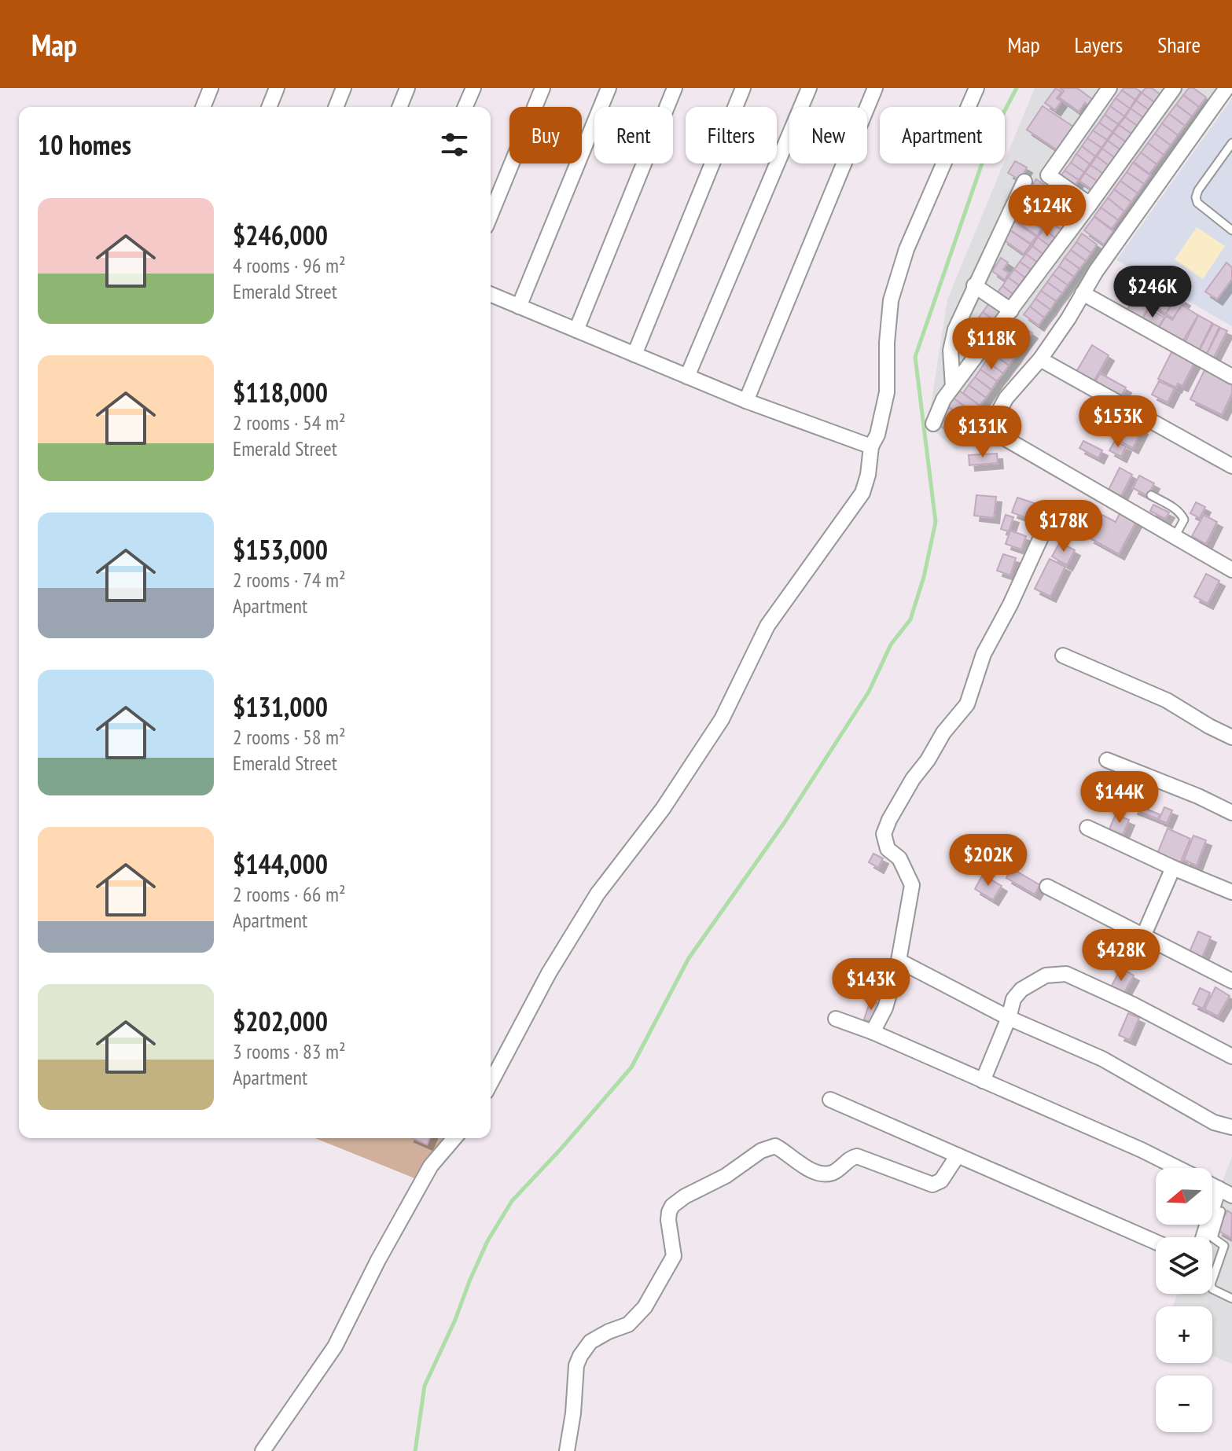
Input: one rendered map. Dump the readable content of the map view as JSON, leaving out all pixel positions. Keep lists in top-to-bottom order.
{
  "north": "left",
  "page": {
    "header": "Map",
    "nav": ["Map", "Layers", "Share"],
    "chip": [
      "Buy",
      "Rent",
      "Filters",
      "New",
      "Apartment"
    ],
    "heading": "10 homes",
    "list": [
      {
        "name": "$246,000",
        "note": "4 rooms · 96 m² · Emerald Street"
      },
      {
        "name": "$118,000",
        "note": "2 rooms · 54 m² · Emerald Street"
      },
      {
        "name": "$153,000",
        "note": "2 rooms · 74 m² · Apartment"
      },
      {
        "name": "$131,000",
        "note": "2 rooms · 58 m² · Emerald Street"
      },
      {
        "name": "$144,000",
        "note": "2 rooms · 66 m² · Apartment"
      },
      {
        "name": "$202,000",
        "note": "3 rooms · 83 m² · Apartment"
      }
    ],
    "price": [
      "$124K",
      "$246K",
      "$118K",
      "$153K",
      "$131K",
      "$178K",
      "$144K",
      "$202K",
      "$428K",
      "$143K"
    ],
    "map_buttons": ["+", "−"]
  }
}
